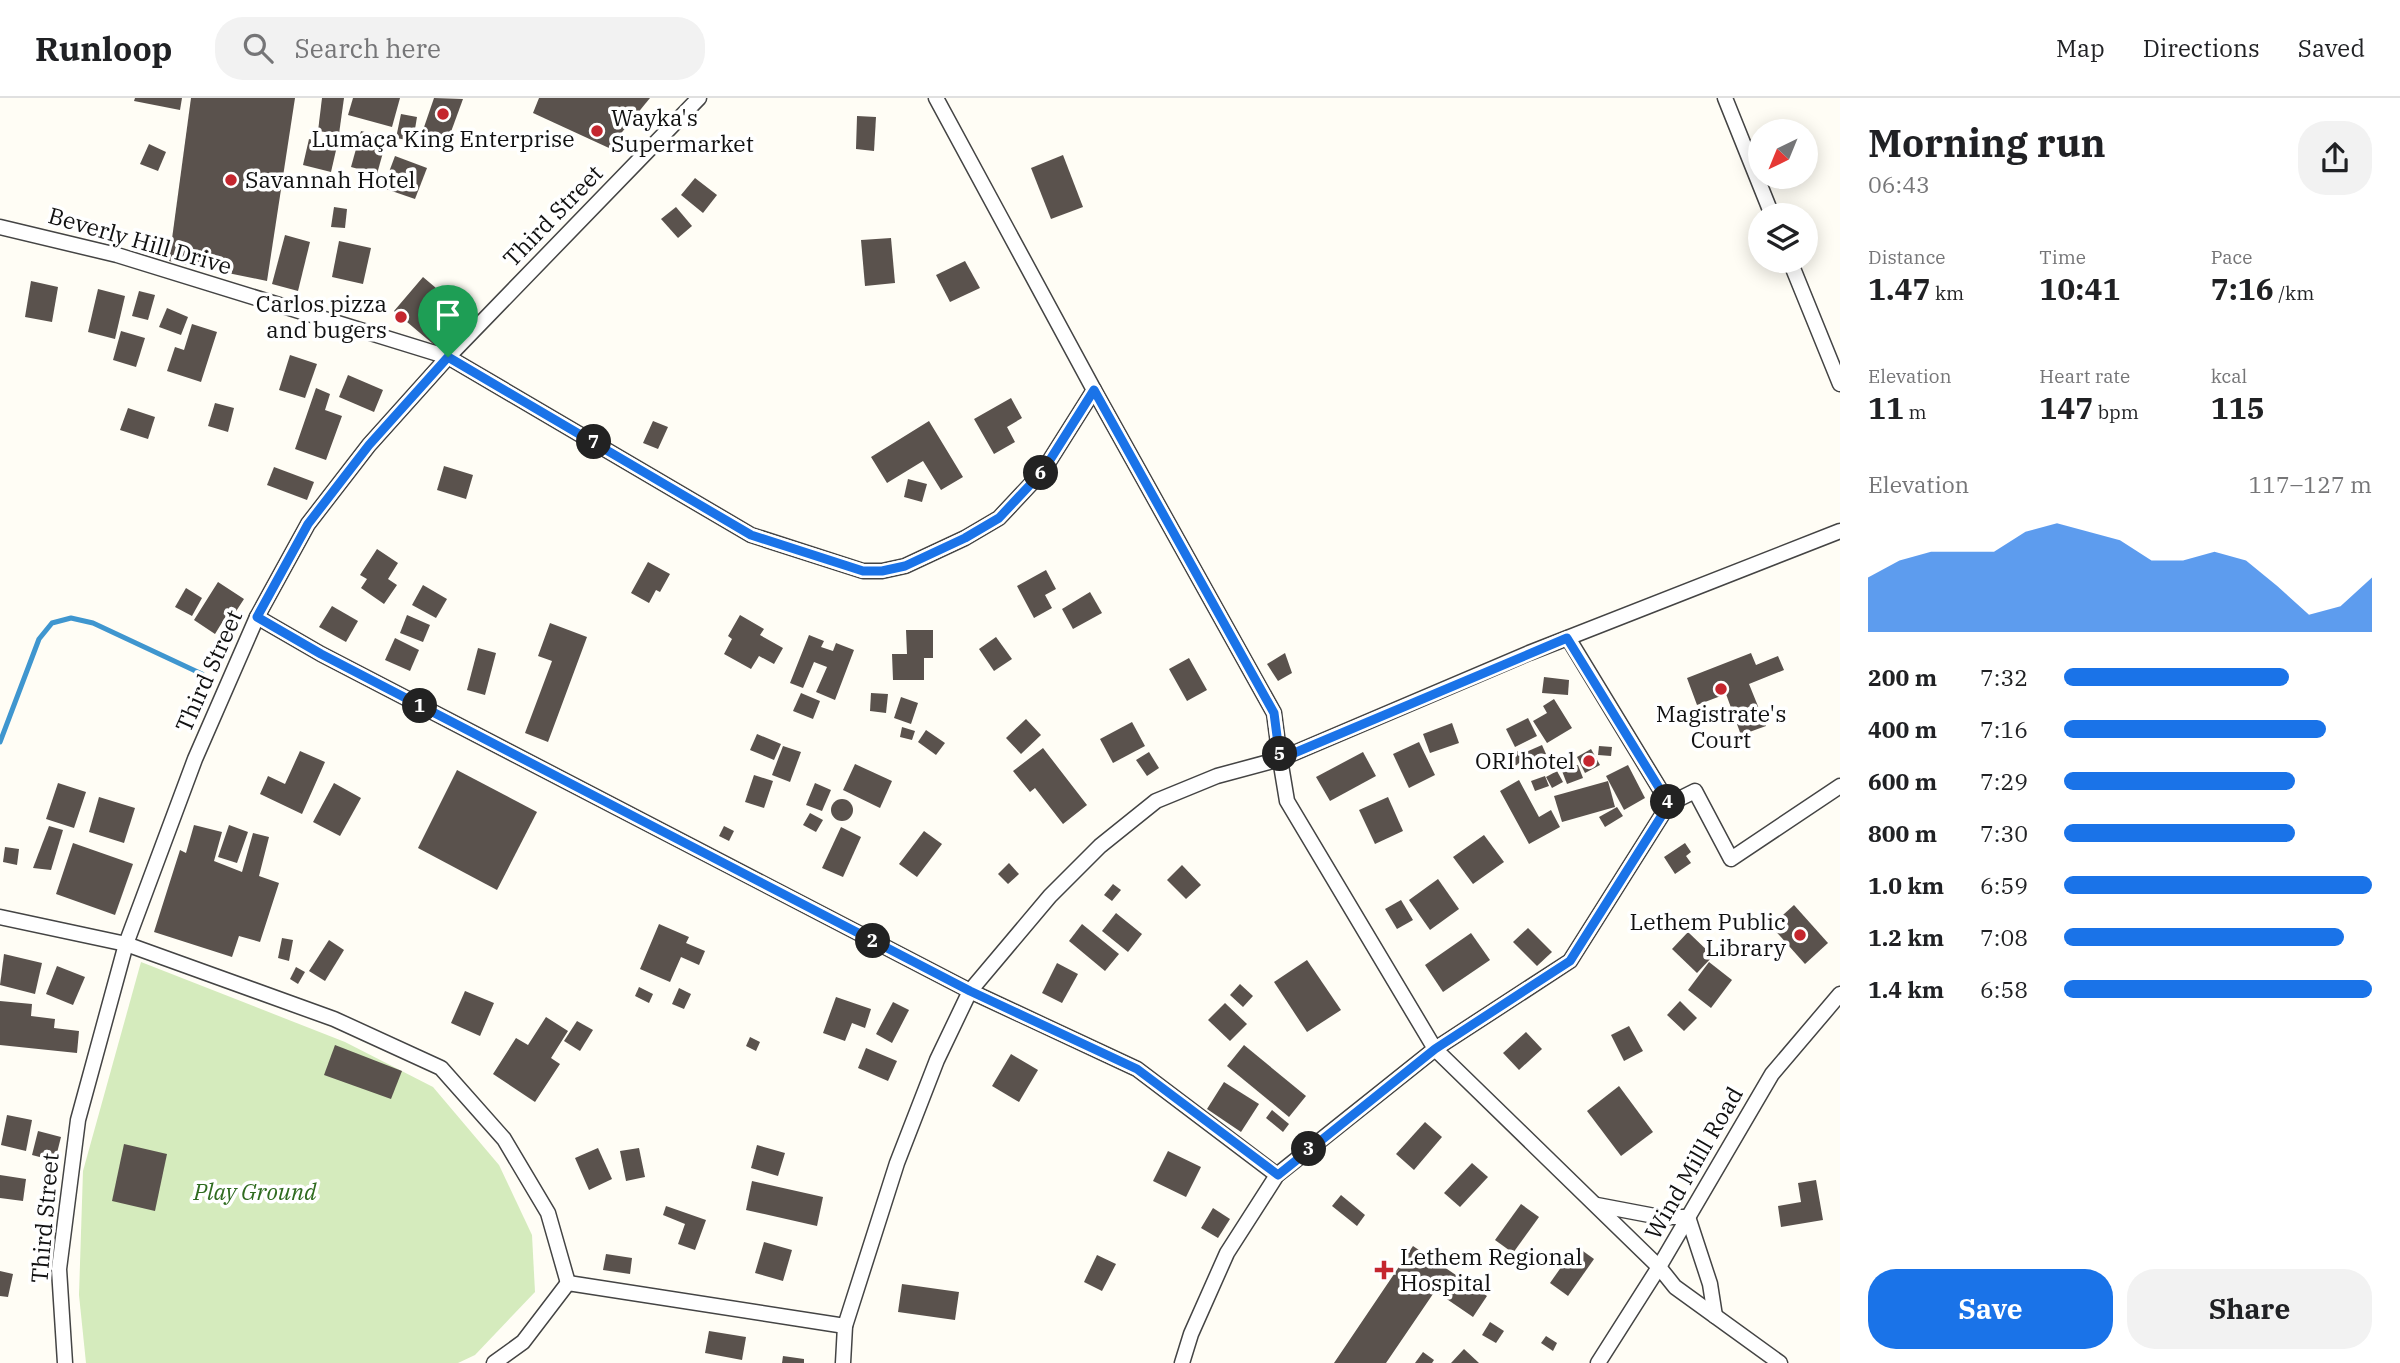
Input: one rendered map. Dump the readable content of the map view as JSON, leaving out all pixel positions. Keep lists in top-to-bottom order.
{
  "streets": {
    "street": ["Third Street", "Beverly Hill Drive", "Wind Milll Road"]
  },
  "crossings": [
    ["Third Street", "Beverly Hill Drive"]
  ],
  "parks": ["Play Ground"],
  "places": {
    "other": [
      "Lumaça King Enterprise",
      "Wayka's Supermarket",
      "Savannah Hotel",
      "Carlos pizza and bugers",
      "Magistrate's Court",
      "ORI hotel",
      "Lethem Public Library"
    ],
    "health": ["Lethem Regional Hospital"]
  },
  "north": "bottom left",
  "page": {
    "header": "Runloop",
    "search": "Search here",
    "nav": ["Map", "Directions", "Saved"],
    "heading": ["Morning run", "06:43"],
    "stats": [
      ["Distance", "1.47 km"],
      ["Time", "10:41"],
      ["Pace", "7:16 /km"],
      ["Elevation", "11 m"],
      ["Heart rate", "147 bpm"],
      ["kcal", "115"]
    ],
    "pins": [
      "7",
      "6",
      "1",
      "5",
      "4",
      "2",
      "3"
    ],
    "chart": ["Elevation", "117–127 m"],
    "list": [
      {
        "name": "200 m",
        "note": "7:32"
      },
      {
        "name": "400 m",
        "note": "7:16"
      },
      {
        "name": "600 m",
        "note": "7:29"
      },
      {
        "name": "800 m",
        "note": "7:30"
      },
      {
        "name": "1.0 km",
        "note": "6:59"
      },
      {
        "name": "1.2 km",
        "note": "7:08"
      },
      {
        "name": "1.4 km",
        "note": "6:58"
      }
    ],
    "buttons": ["Save", "Share"]
  }
}
